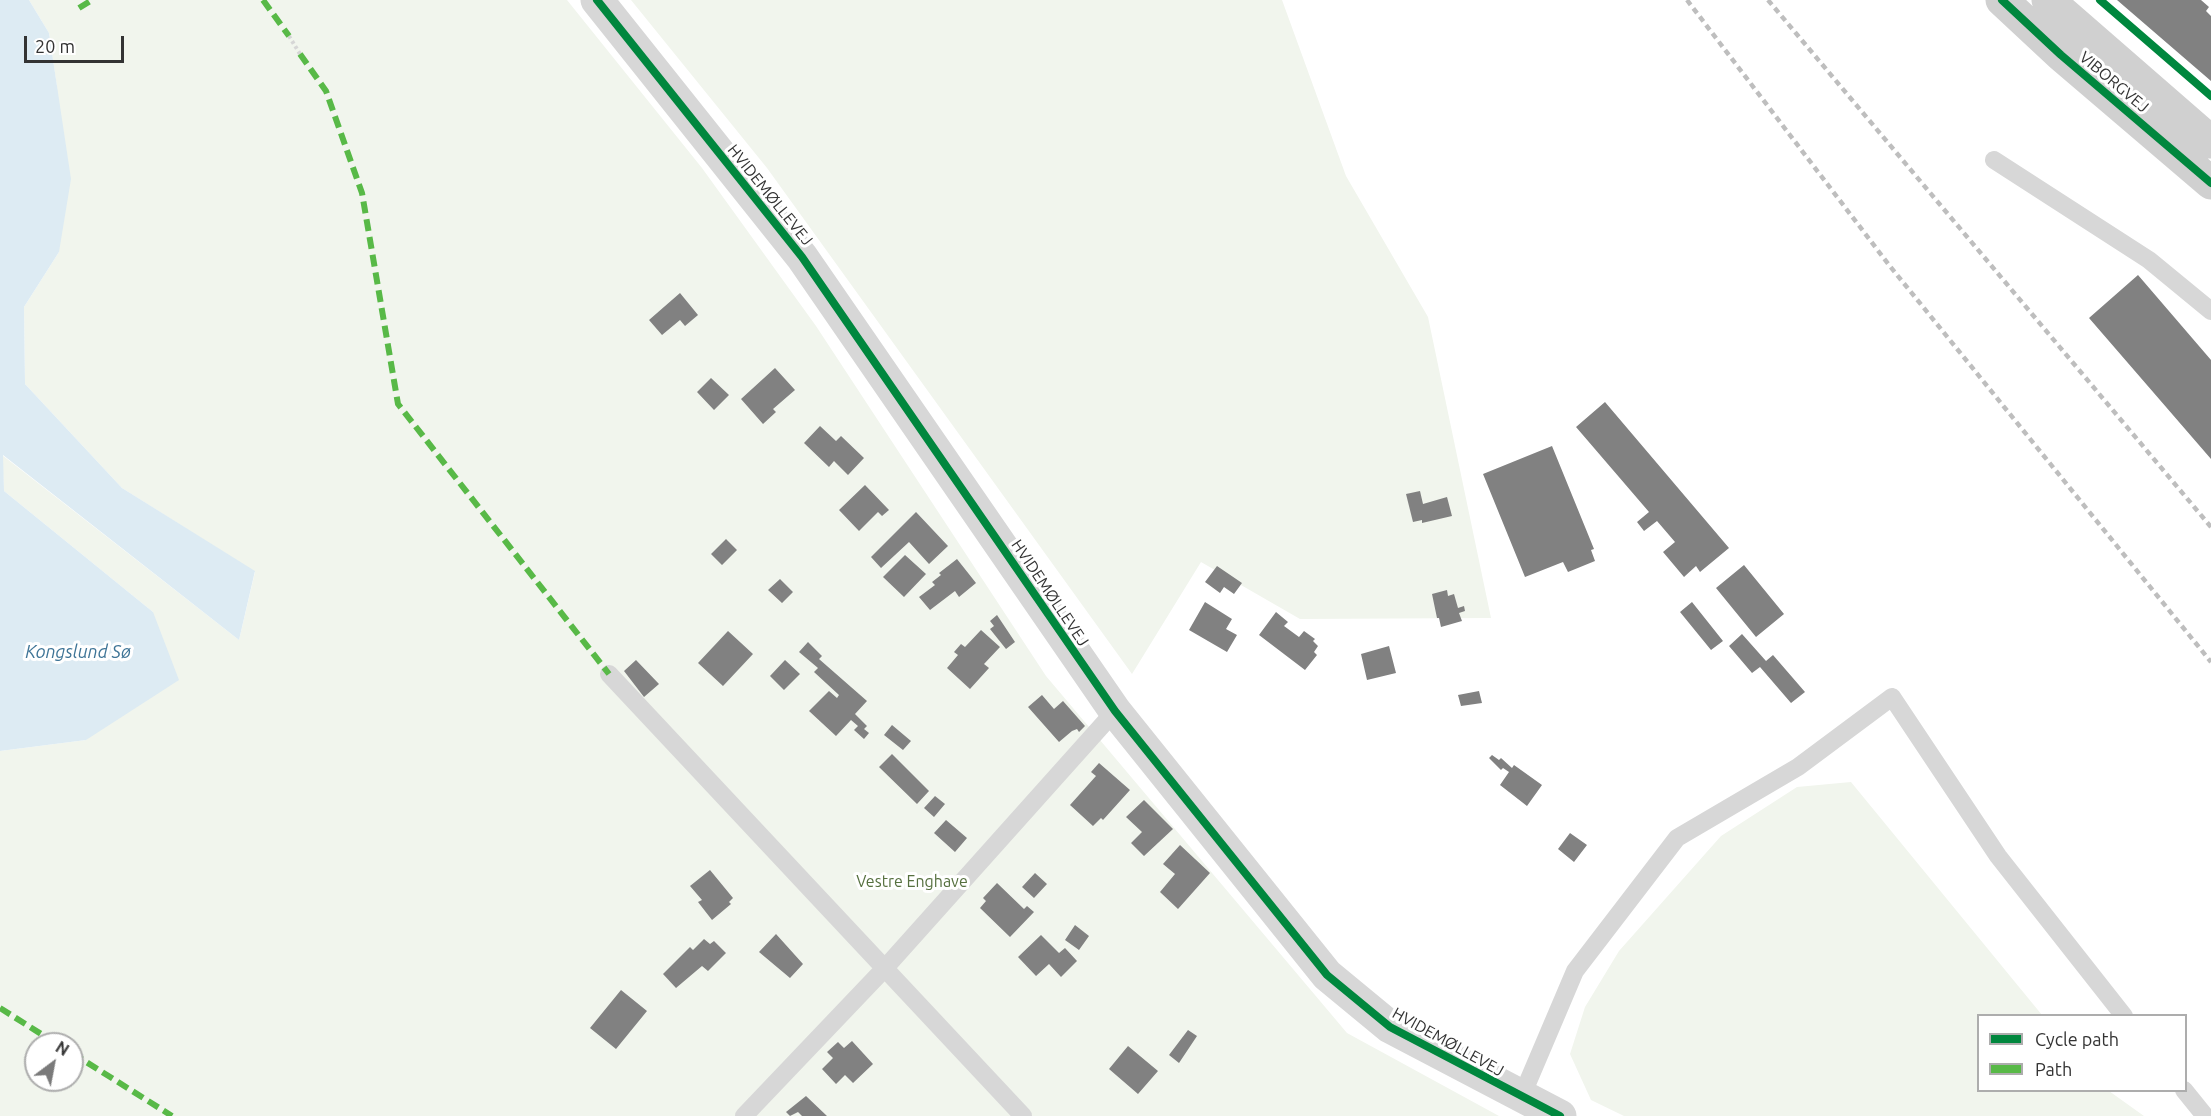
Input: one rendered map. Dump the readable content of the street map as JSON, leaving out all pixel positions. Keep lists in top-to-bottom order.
{
  "streets": {
    "main road": ["VIBORGVEJ"],
    "street": ["HVIDEMØLLEVEJ"]
  },
  "water": ["Kongslund Sø"],
  "parks": ["Vestre Enghave"],
  "legend": ["Cycle path", "Path"],
  "scale_bar": "20 m",
  "north": "top right"
}
